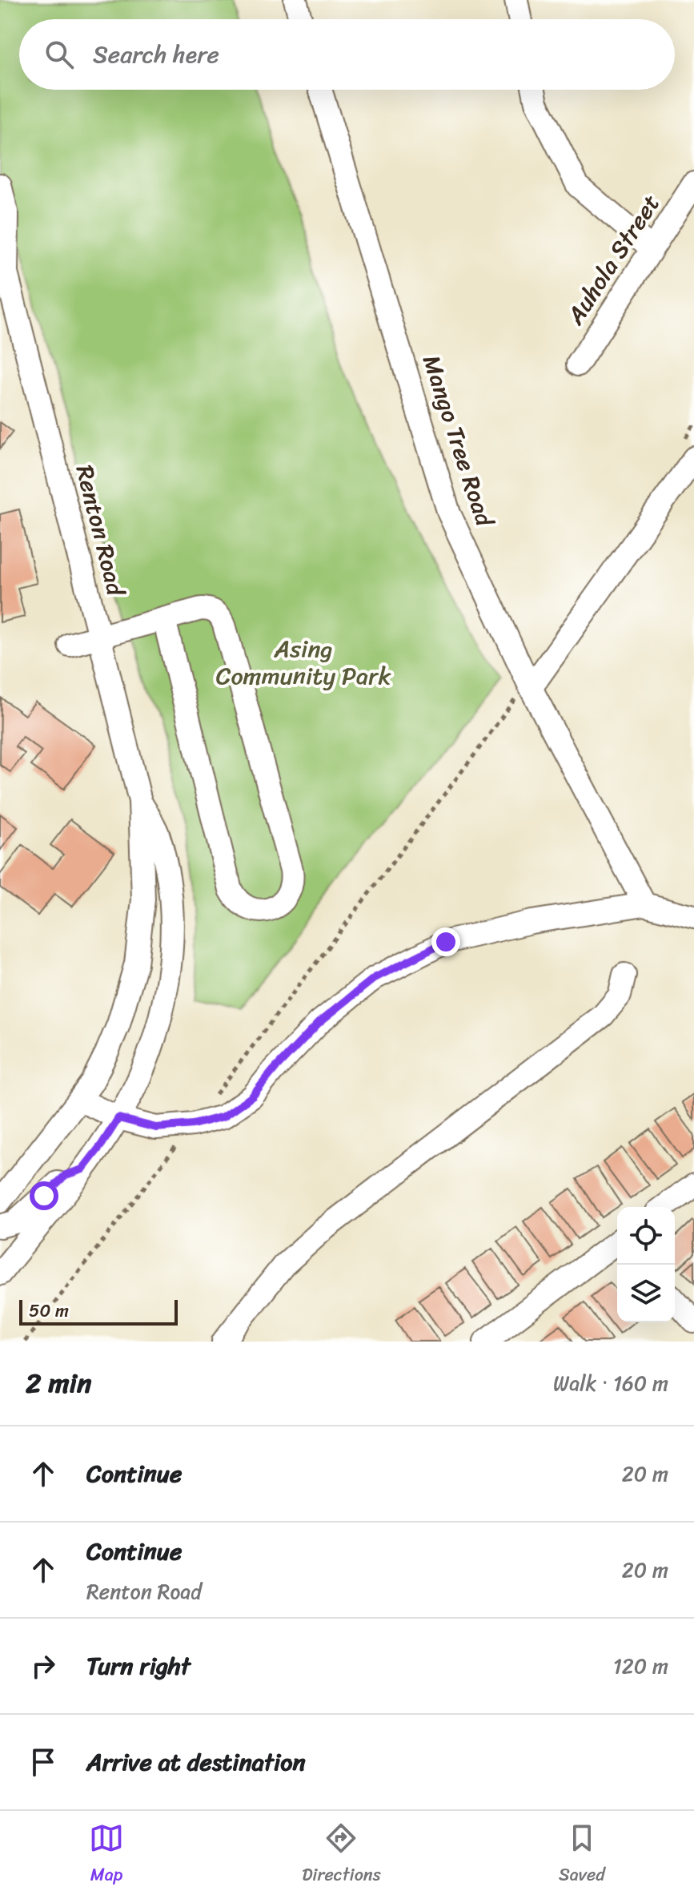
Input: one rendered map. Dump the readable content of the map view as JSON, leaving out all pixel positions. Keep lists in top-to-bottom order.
{
  "streets": {
    "street": ["Auhola Street", "Mango Tree Road", "Renton Road"]
  },
  "parks": ["Asing Community Park"],
  "scale_bar": "50 m",
  "page": {
    "search": "Search here",
    "scale": "50 m",
    "heading": ["2 min", "Walk · 160 m"],
    "list": [
      ["Continue", "20 m"],
      ["Continue", "Renton Road", "20 m"],
      ["Turn right", "120 m"],
      "Arrive at destination"
    ],
    "nav": ["Map", "Directions", "Saved"]
  }
}
